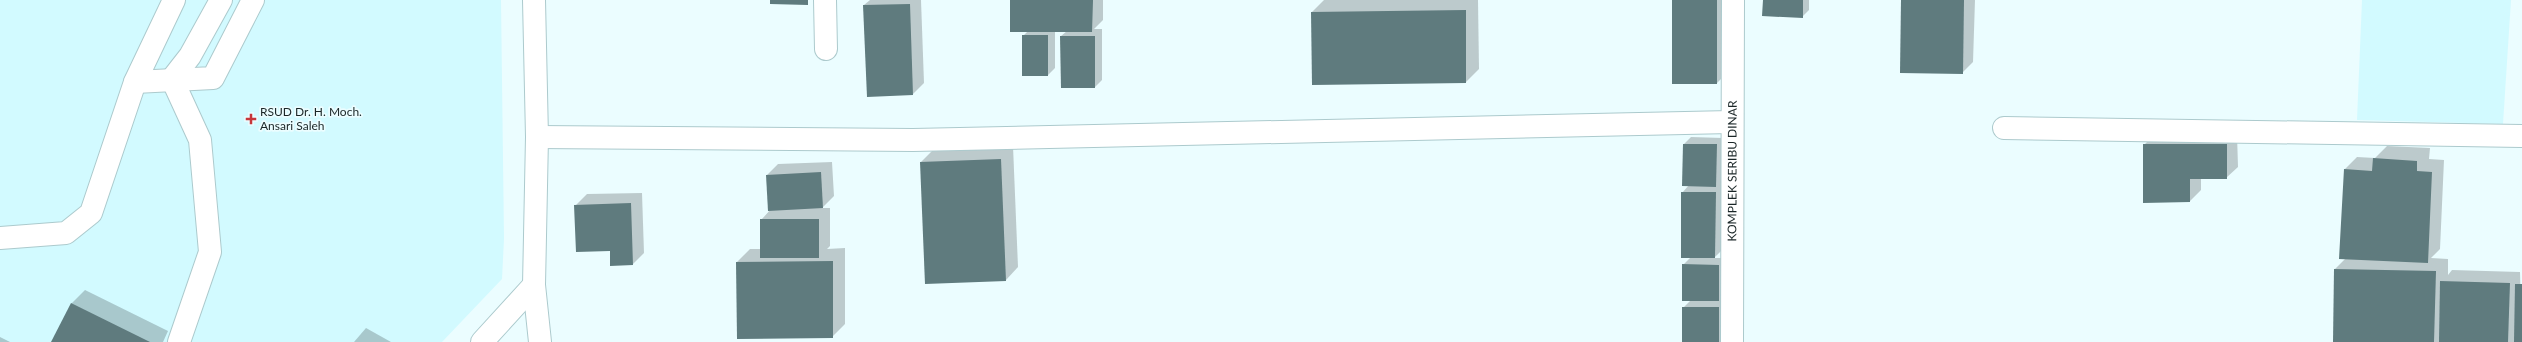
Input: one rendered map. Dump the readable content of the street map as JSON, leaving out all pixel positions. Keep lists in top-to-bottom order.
{
  "streets": {
    "street": ["KOMPLEK SERIBU DINAR"]
  },
  "places": {
    "health": ["RSUD Dr. H. Moch. Ansari Saleh"]
  }
}
